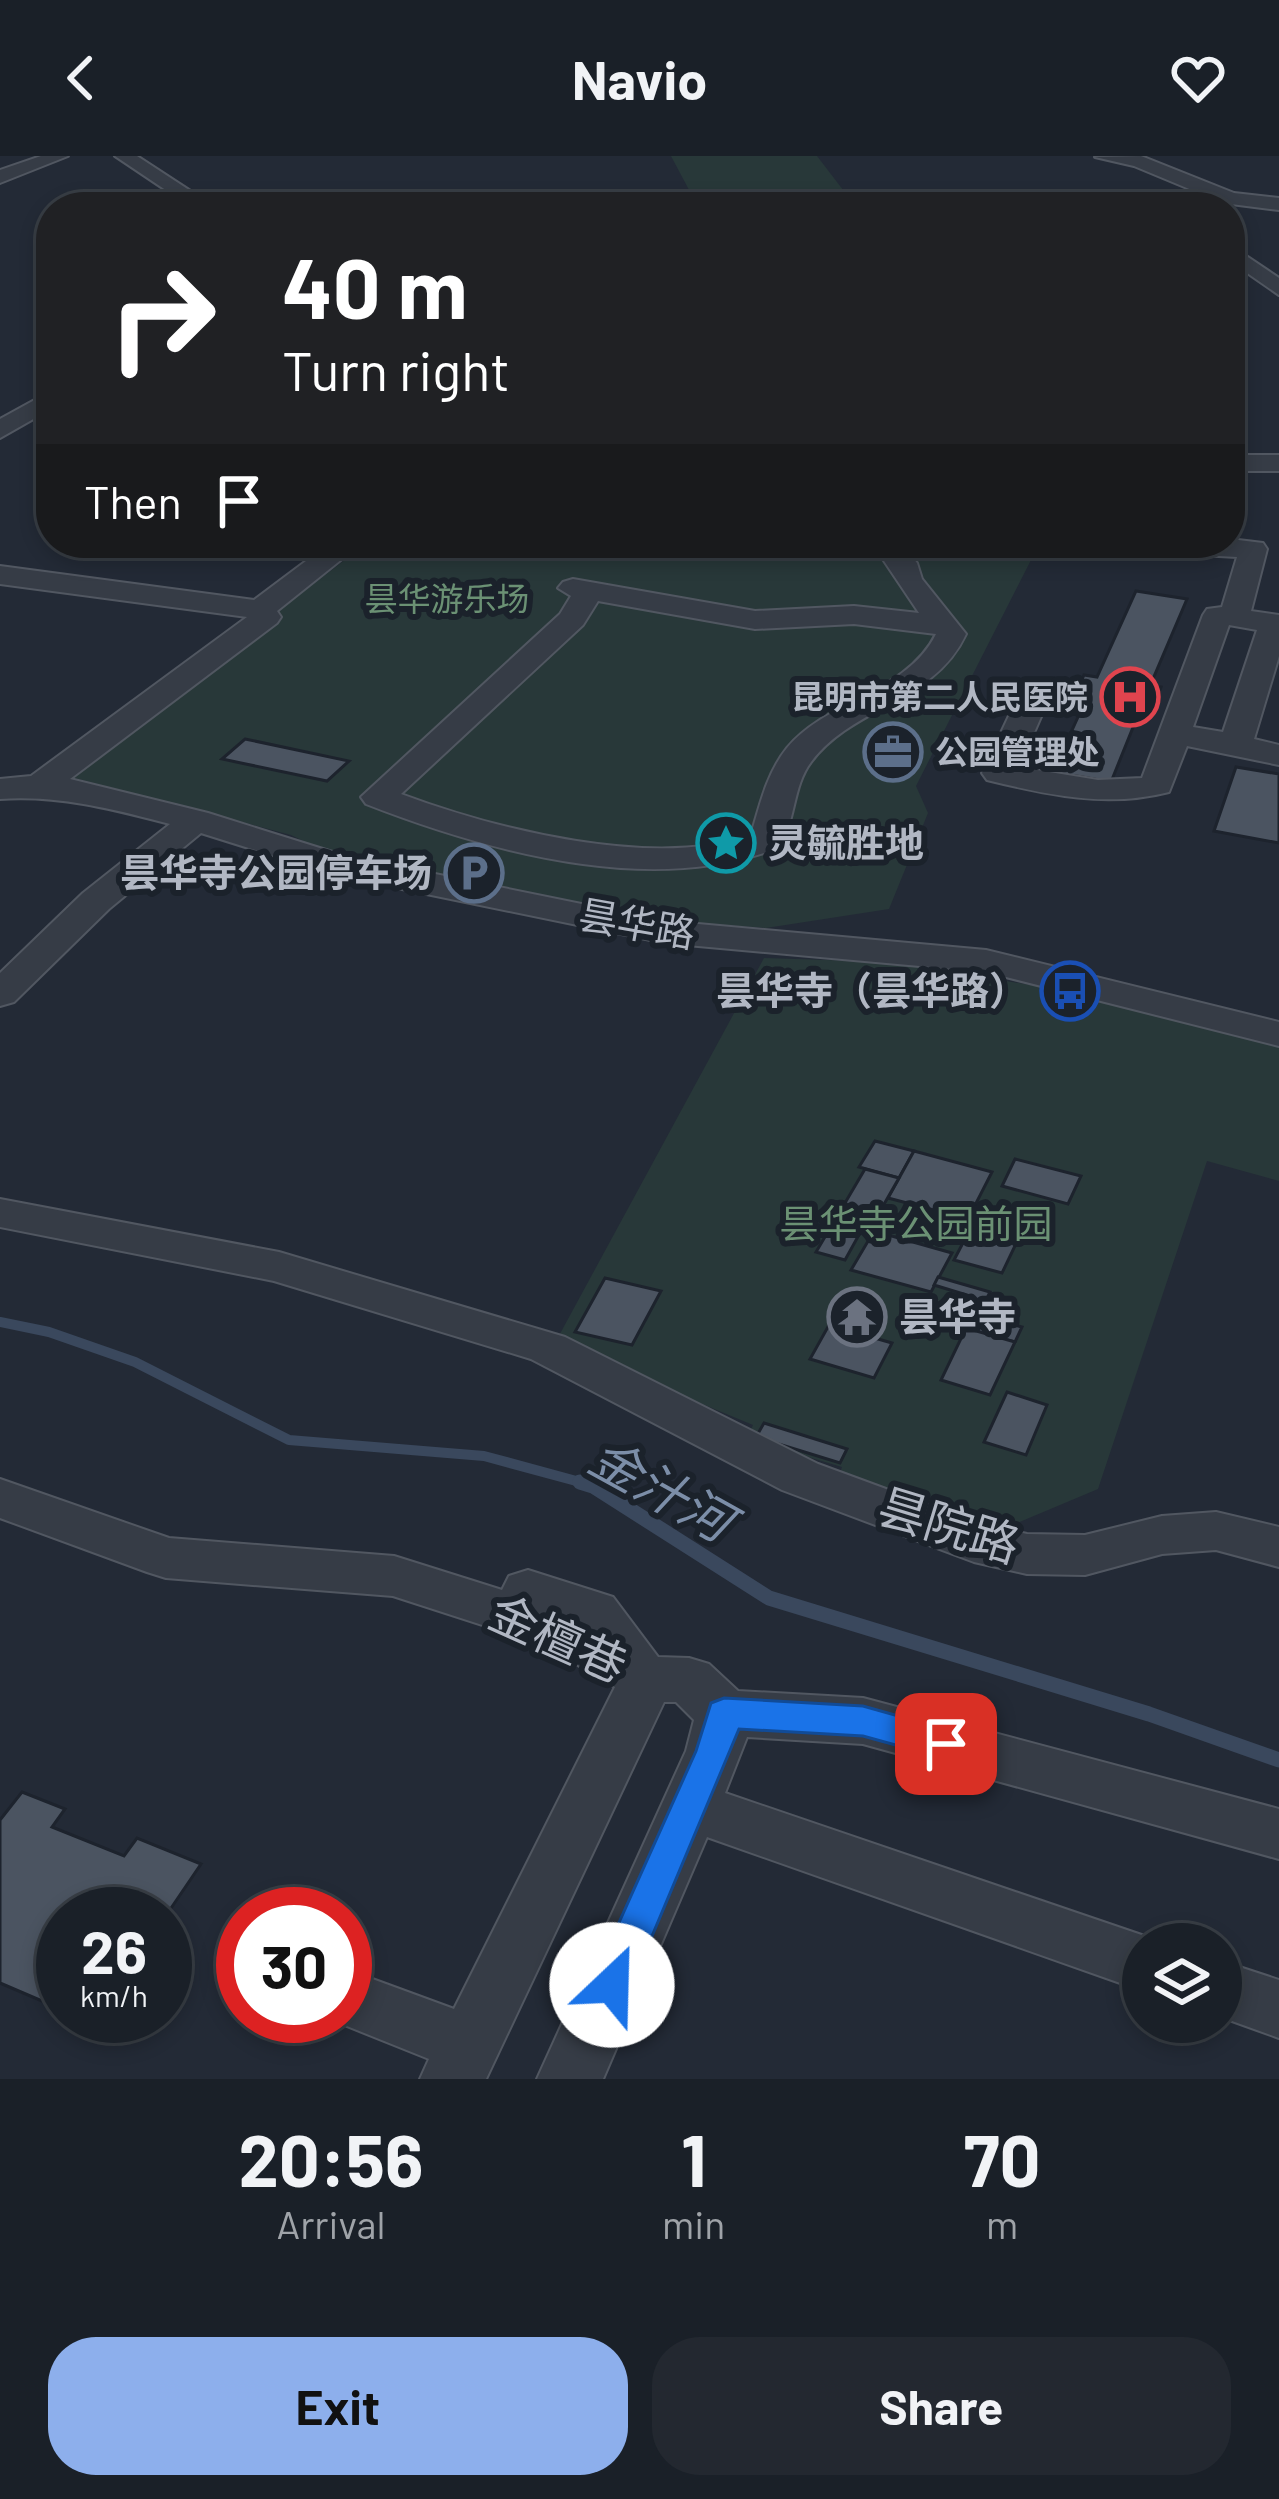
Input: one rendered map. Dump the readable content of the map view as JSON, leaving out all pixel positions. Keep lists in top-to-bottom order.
{
  "streets": {
    "street": ["昙华路", "昙院路", "金檀巷"]
  },
  "water": ["金汁河"],
  "parks": ["昙华游乐场", "昙华寺公园前园"],
  "places": {
    "hospital": ["昆明市第二人民医院"],
    "office": ["公园管理处"],
    "place": ["灵毓胜地"],
    "parking": ["昙华寺公园停车场"],
    "bus stop": ["昙华寺（昙华路）"],
    "temple": ["昙华寺"]
  },
  "page": {
    "header": "Navio",
    "turn": ["40 m", "Turn right"],
    "then": "Then",
    "speed": "26 km/h",
    "limit": "30",
    "eta": [
      "20:56",
      "Arrival",
      "1",
      "min",
      "70",
      "m"
    ],
    "buttons": ["Exit", "Share"]
  }
}
